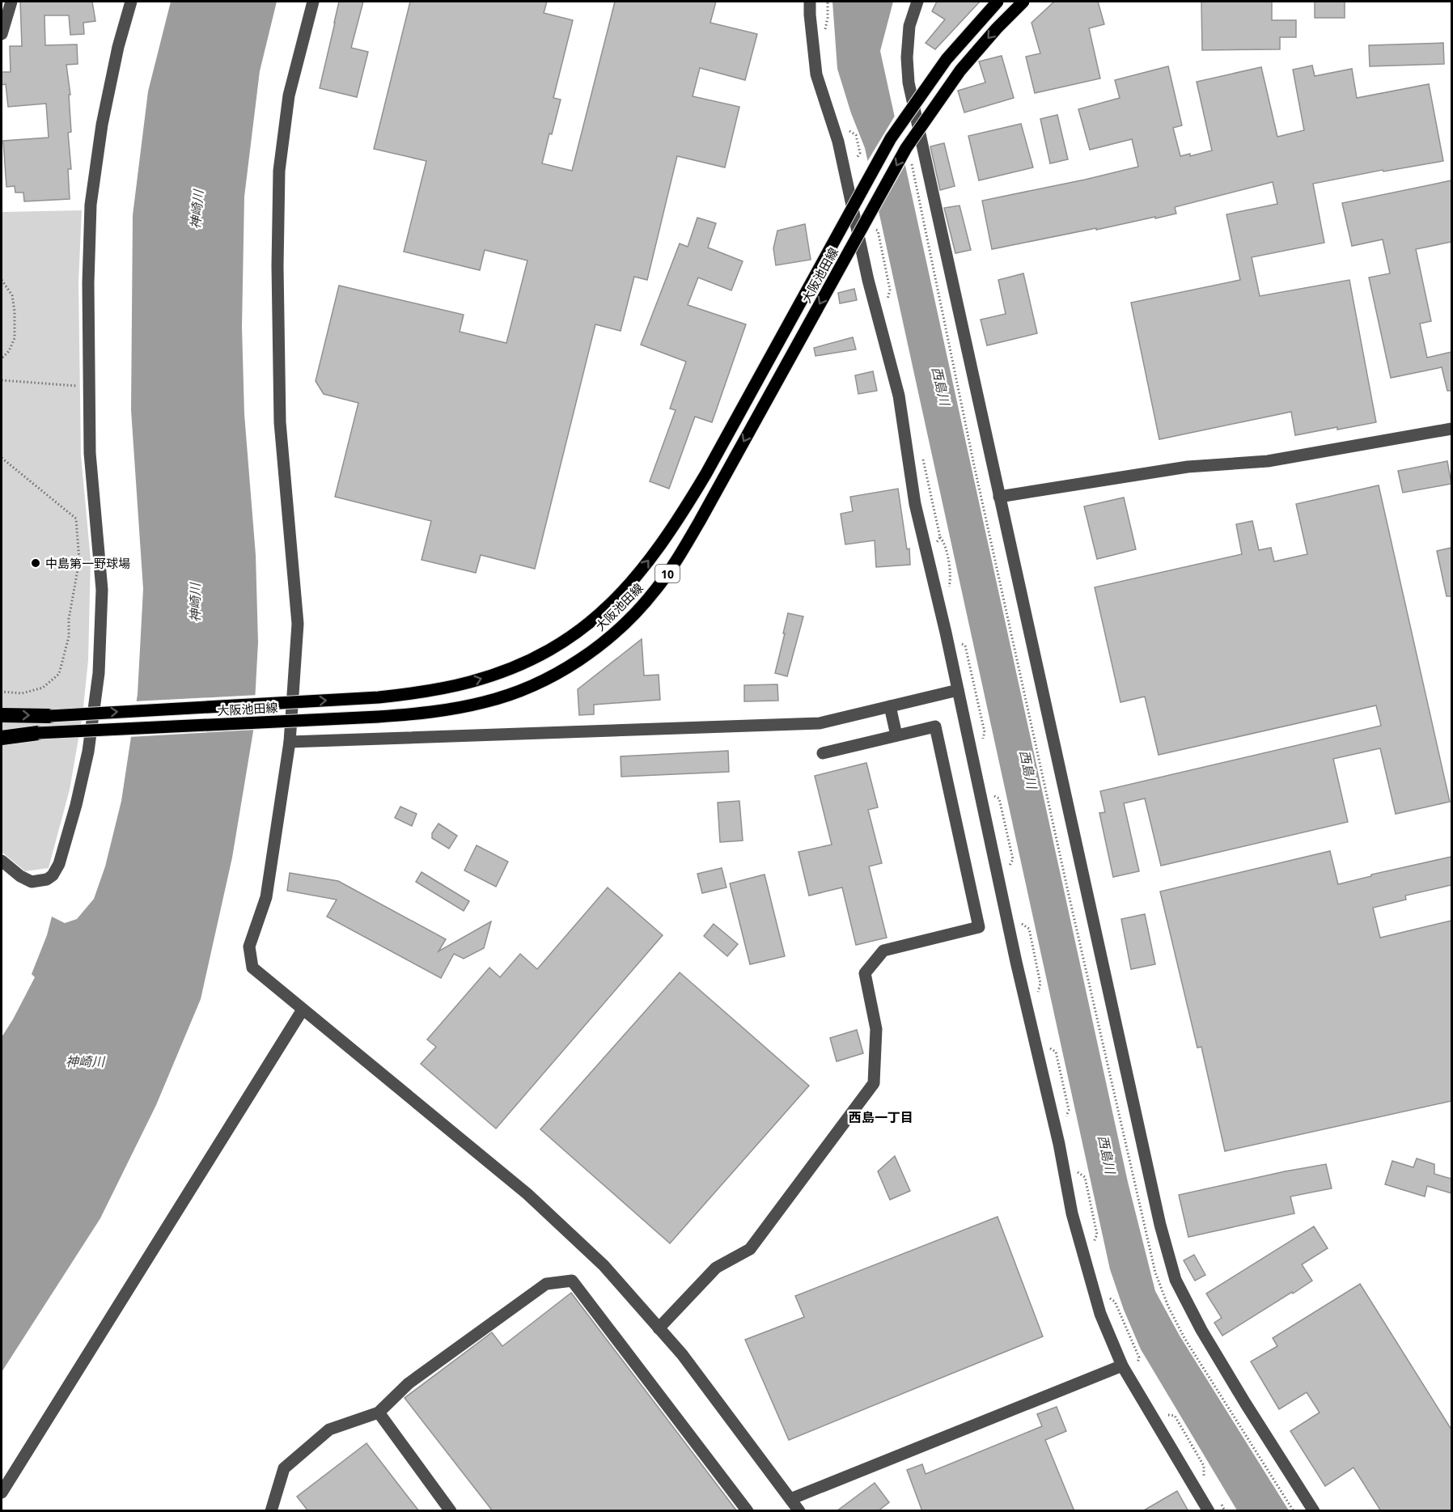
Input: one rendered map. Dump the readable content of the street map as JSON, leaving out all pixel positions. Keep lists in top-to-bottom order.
{
  "streets": {
    "main road": ["大阪池田線", "10"]
  },
  "districts": ["西島一丁目"],
  "water": ["神崎川", "西島川"],
  "places": ["中島第一野球場"]
}
